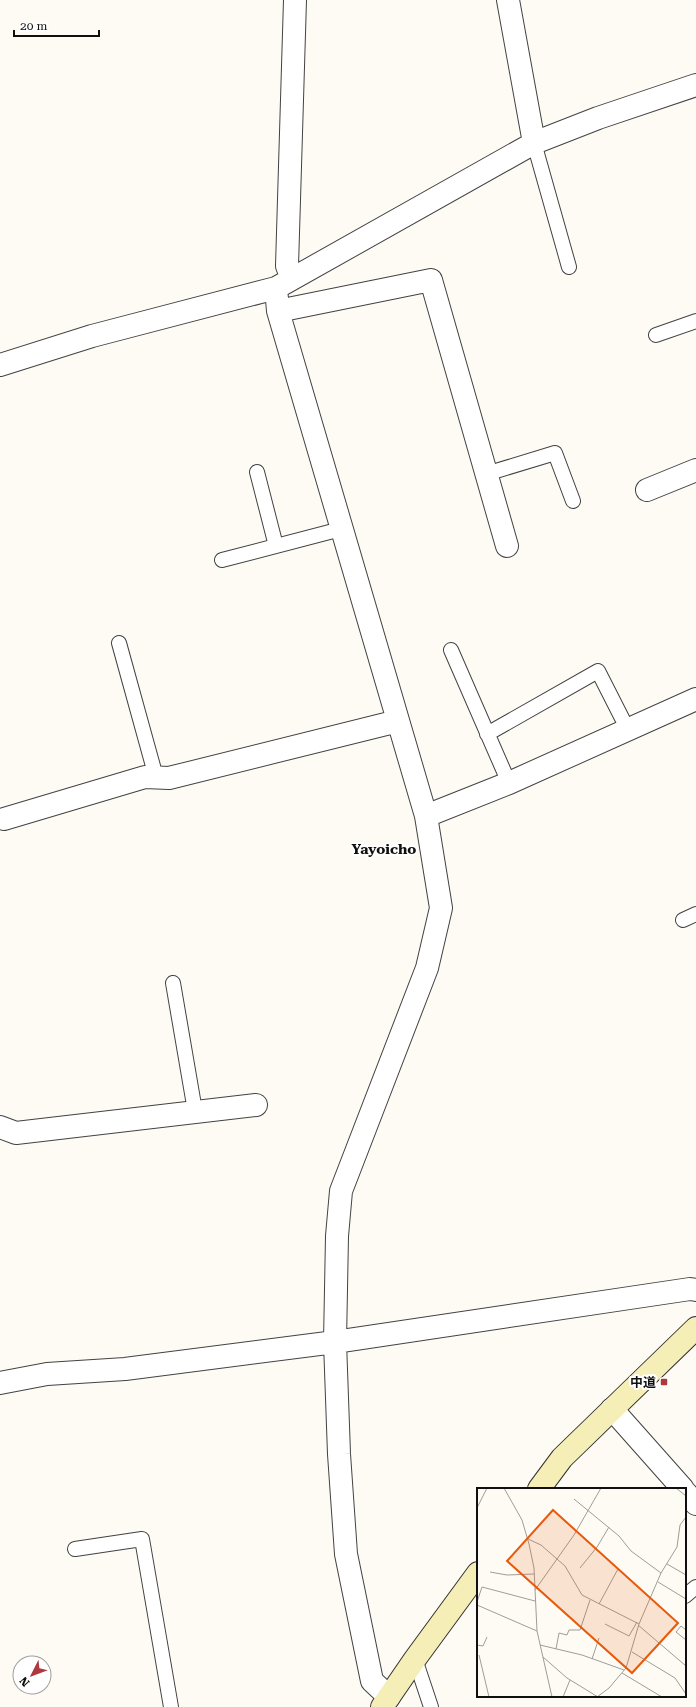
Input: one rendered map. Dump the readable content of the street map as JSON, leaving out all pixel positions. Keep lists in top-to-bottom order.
{
  "districts": ["Yayoicho"],
  "places": {
    "transit": ["中道"]
  },
  "scale_bar": "20 m",
  "north": "bottom left"
}
